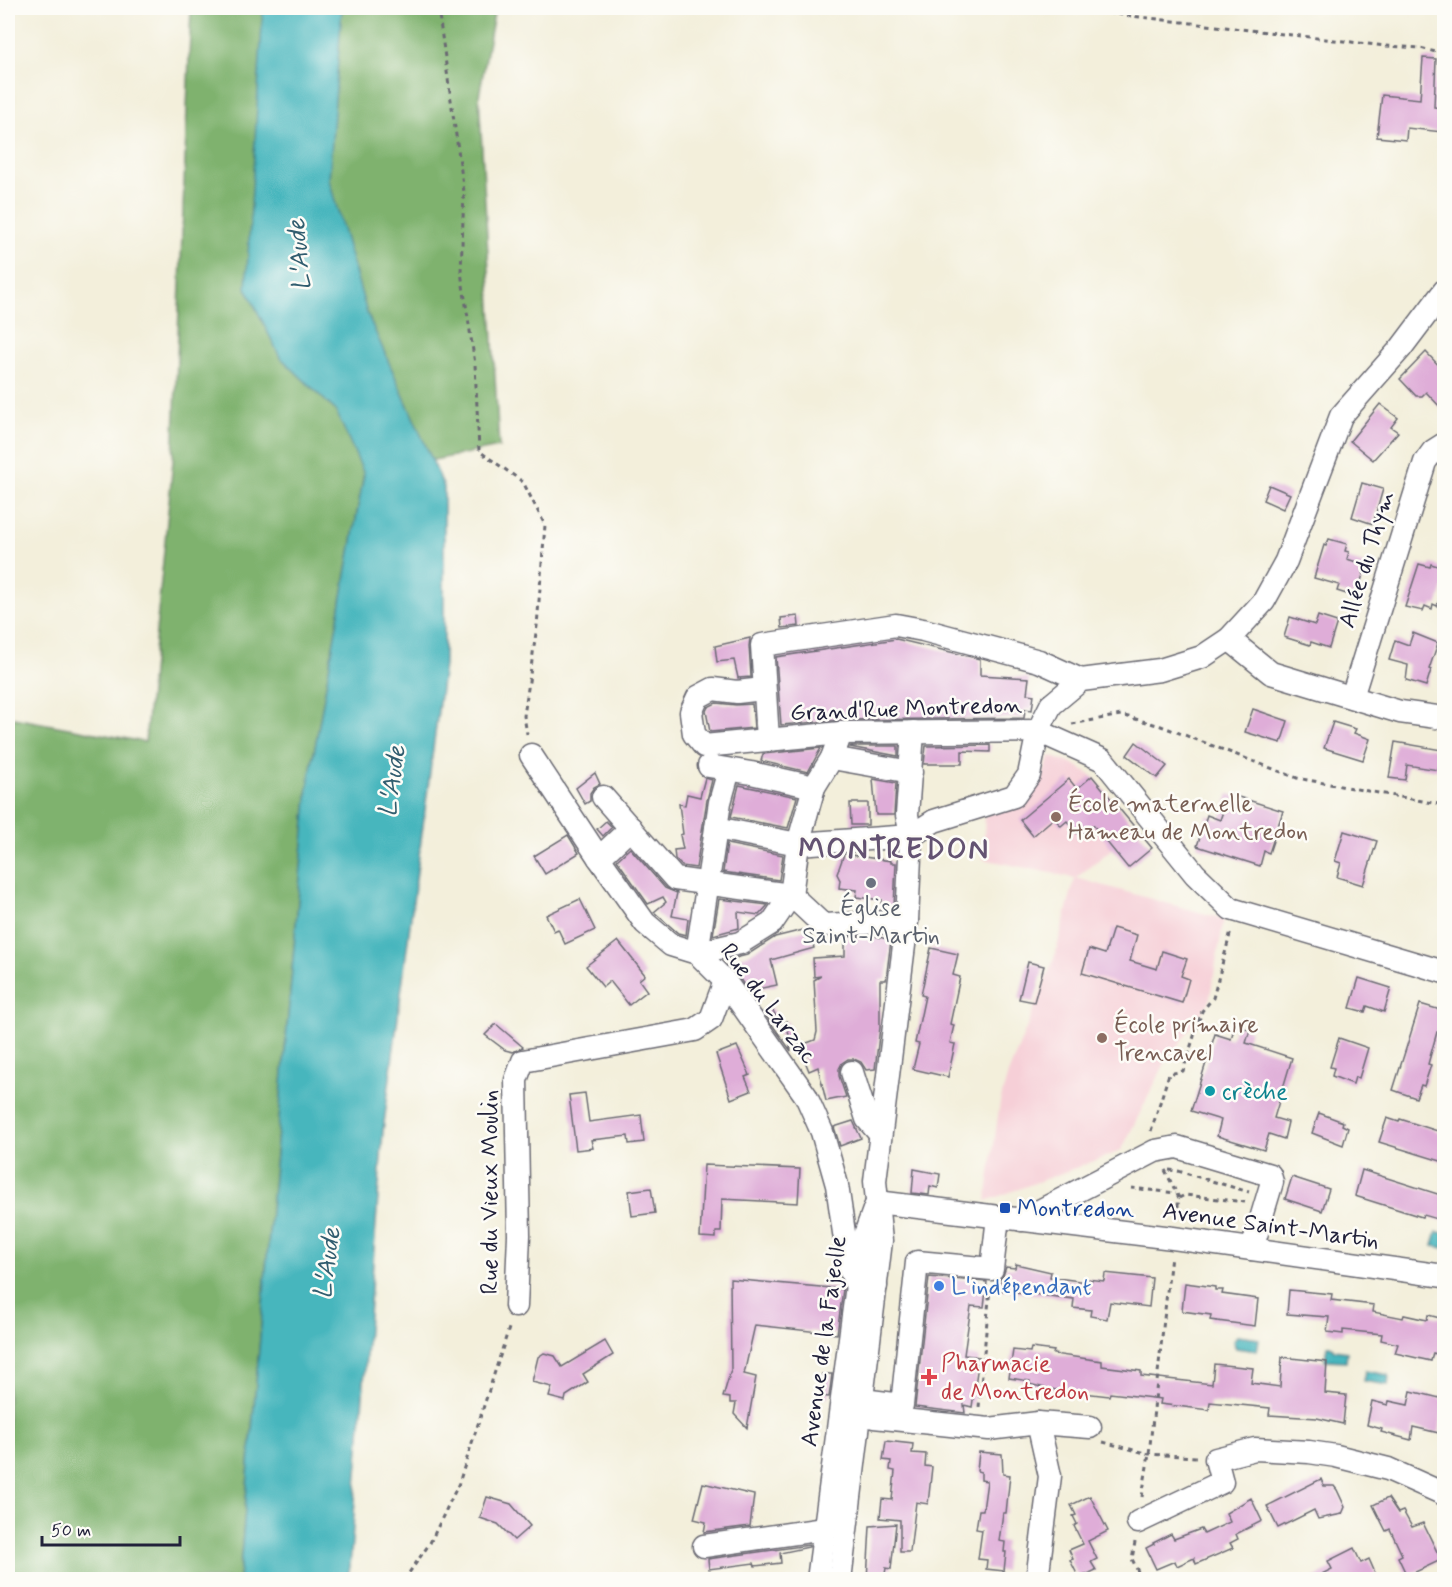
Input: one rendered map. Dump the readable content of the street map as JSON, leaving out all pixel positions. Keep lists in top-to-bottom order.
{
  "streets": {
    "street": [
      "Allée du Thym",
      "Grand'Rue Montredon",
      "Rue du Larzac",
      "Rue du Vieux Moulin",
      "Avenue Saint-Martin",
      "Avenue de la Fajeolle"
    ]
  },
  "crossings": [
    ["Grand'Rue Montredon", "Avenue de la Fajeolle"],
    ["Rue du Larzac", "Rue du Vieux Moulin"],
    ["Rue du Larzac", "Avenue de la Fajeolle"],
    ["Avenue Saint-Martin", "Avenue de la Fajeolle"]
  ],
  "districts": ["MONTREDON"],
  "water": ["L'Aude"],
  "places": {
    "other": [
      "École maternelle Hameau de Montredon",
      "Église Saint-Martin",
      "École primaire Trencavel",
      "crèche",
      "L'indépendant"
    ],
    "transit": ["Montredon"],
    "health": ["Pharmacie de Montredon"]
  },
  "scale_bar": "50 m"
}
